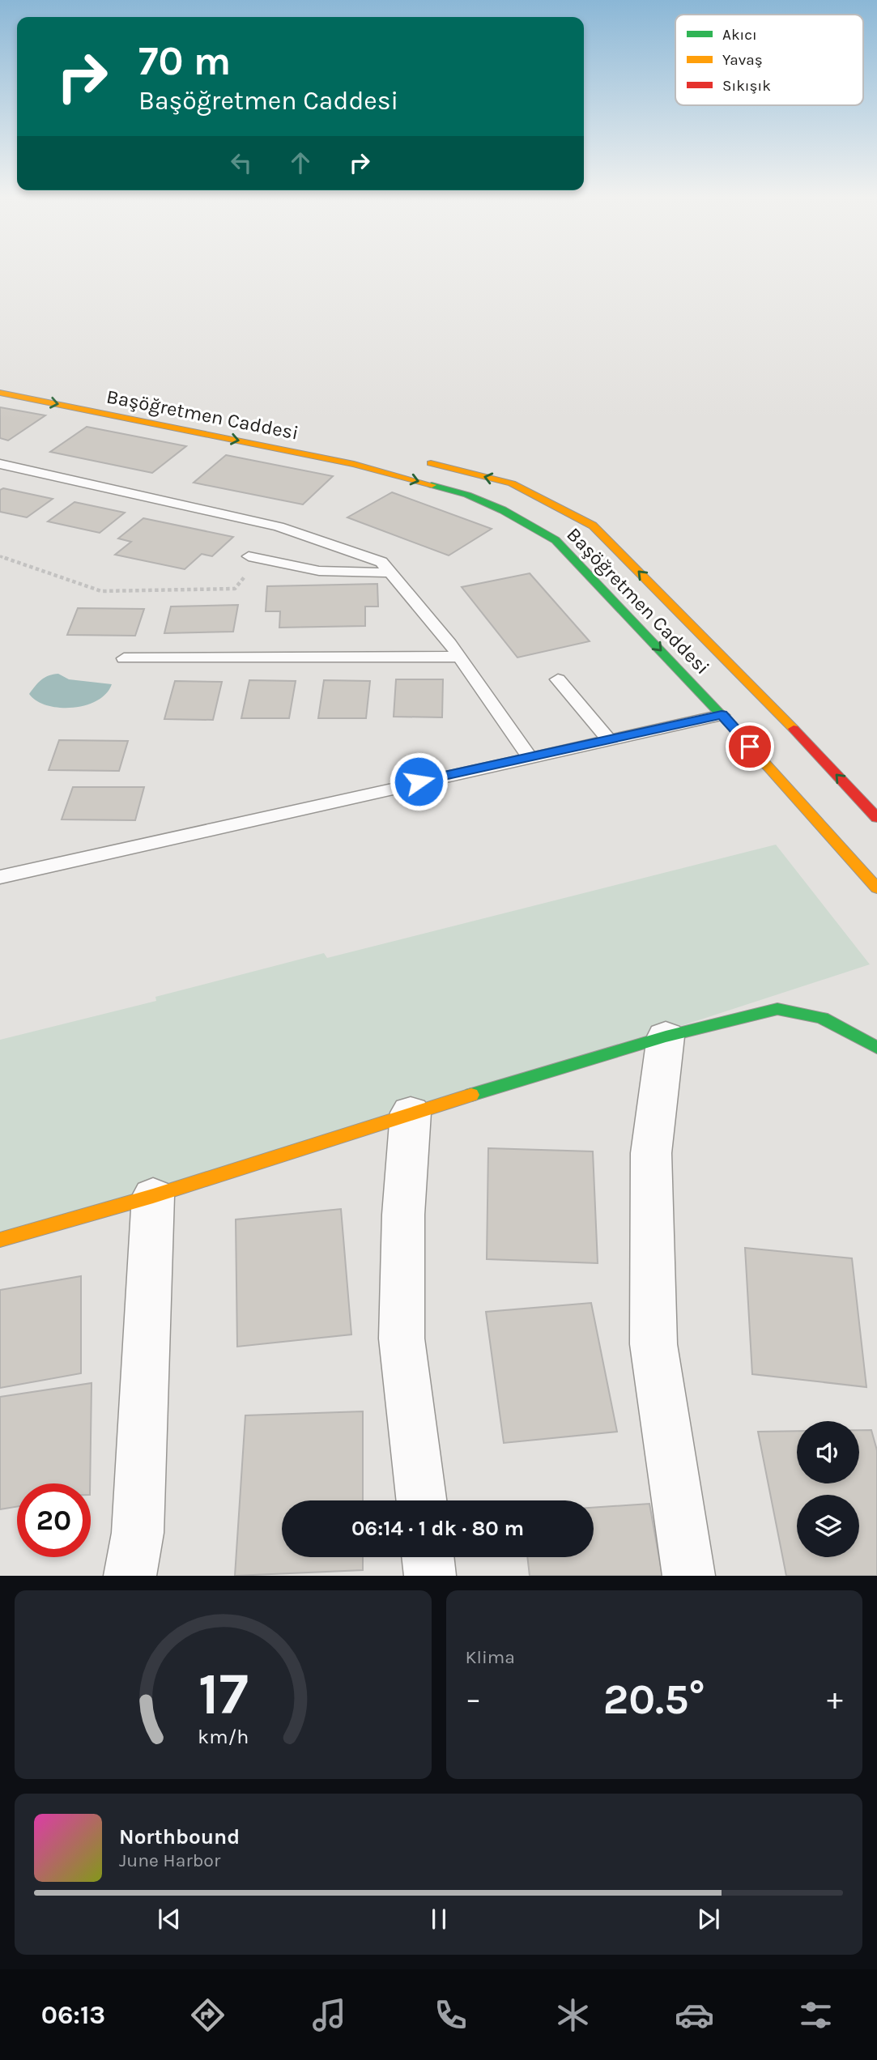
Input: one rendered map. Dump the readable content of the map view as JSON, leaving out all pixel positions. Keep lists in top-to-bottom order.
{
  "streets": {
    "street": ["Başöğretmen Caddesi"]
  },
  "legend": ["Akıcı", "Yavaş", "Sıkışık"],
  "page": {
    "turn": ["70 m", "Başöğretmen Caddesi"],
    "limit": "20",
    "trip": "06:14 · 1 dk · 80 m",
    "tile": "Klima",
    "heat": ["−", "20.5°", "+"],
    "song": ["Northbound", "June Harbor"],
    "tabs": "06:13",
    "gauge": ["17", "km/h"]
  }
}
